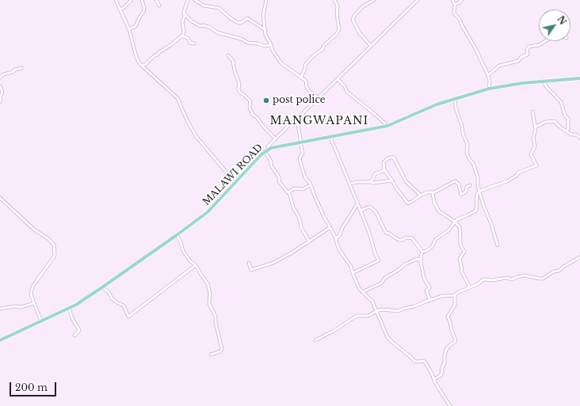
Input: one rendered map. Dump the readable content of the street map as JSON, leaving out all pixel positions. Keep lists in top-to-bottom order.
{
  "streets": {
    "main road": ["MALAWI ROAD"]
  },
  "districts": ["MANGWAPANI"],
  "places": ["post police"],
  "scale_bar": "200 m",
  "north": "top right"
}
